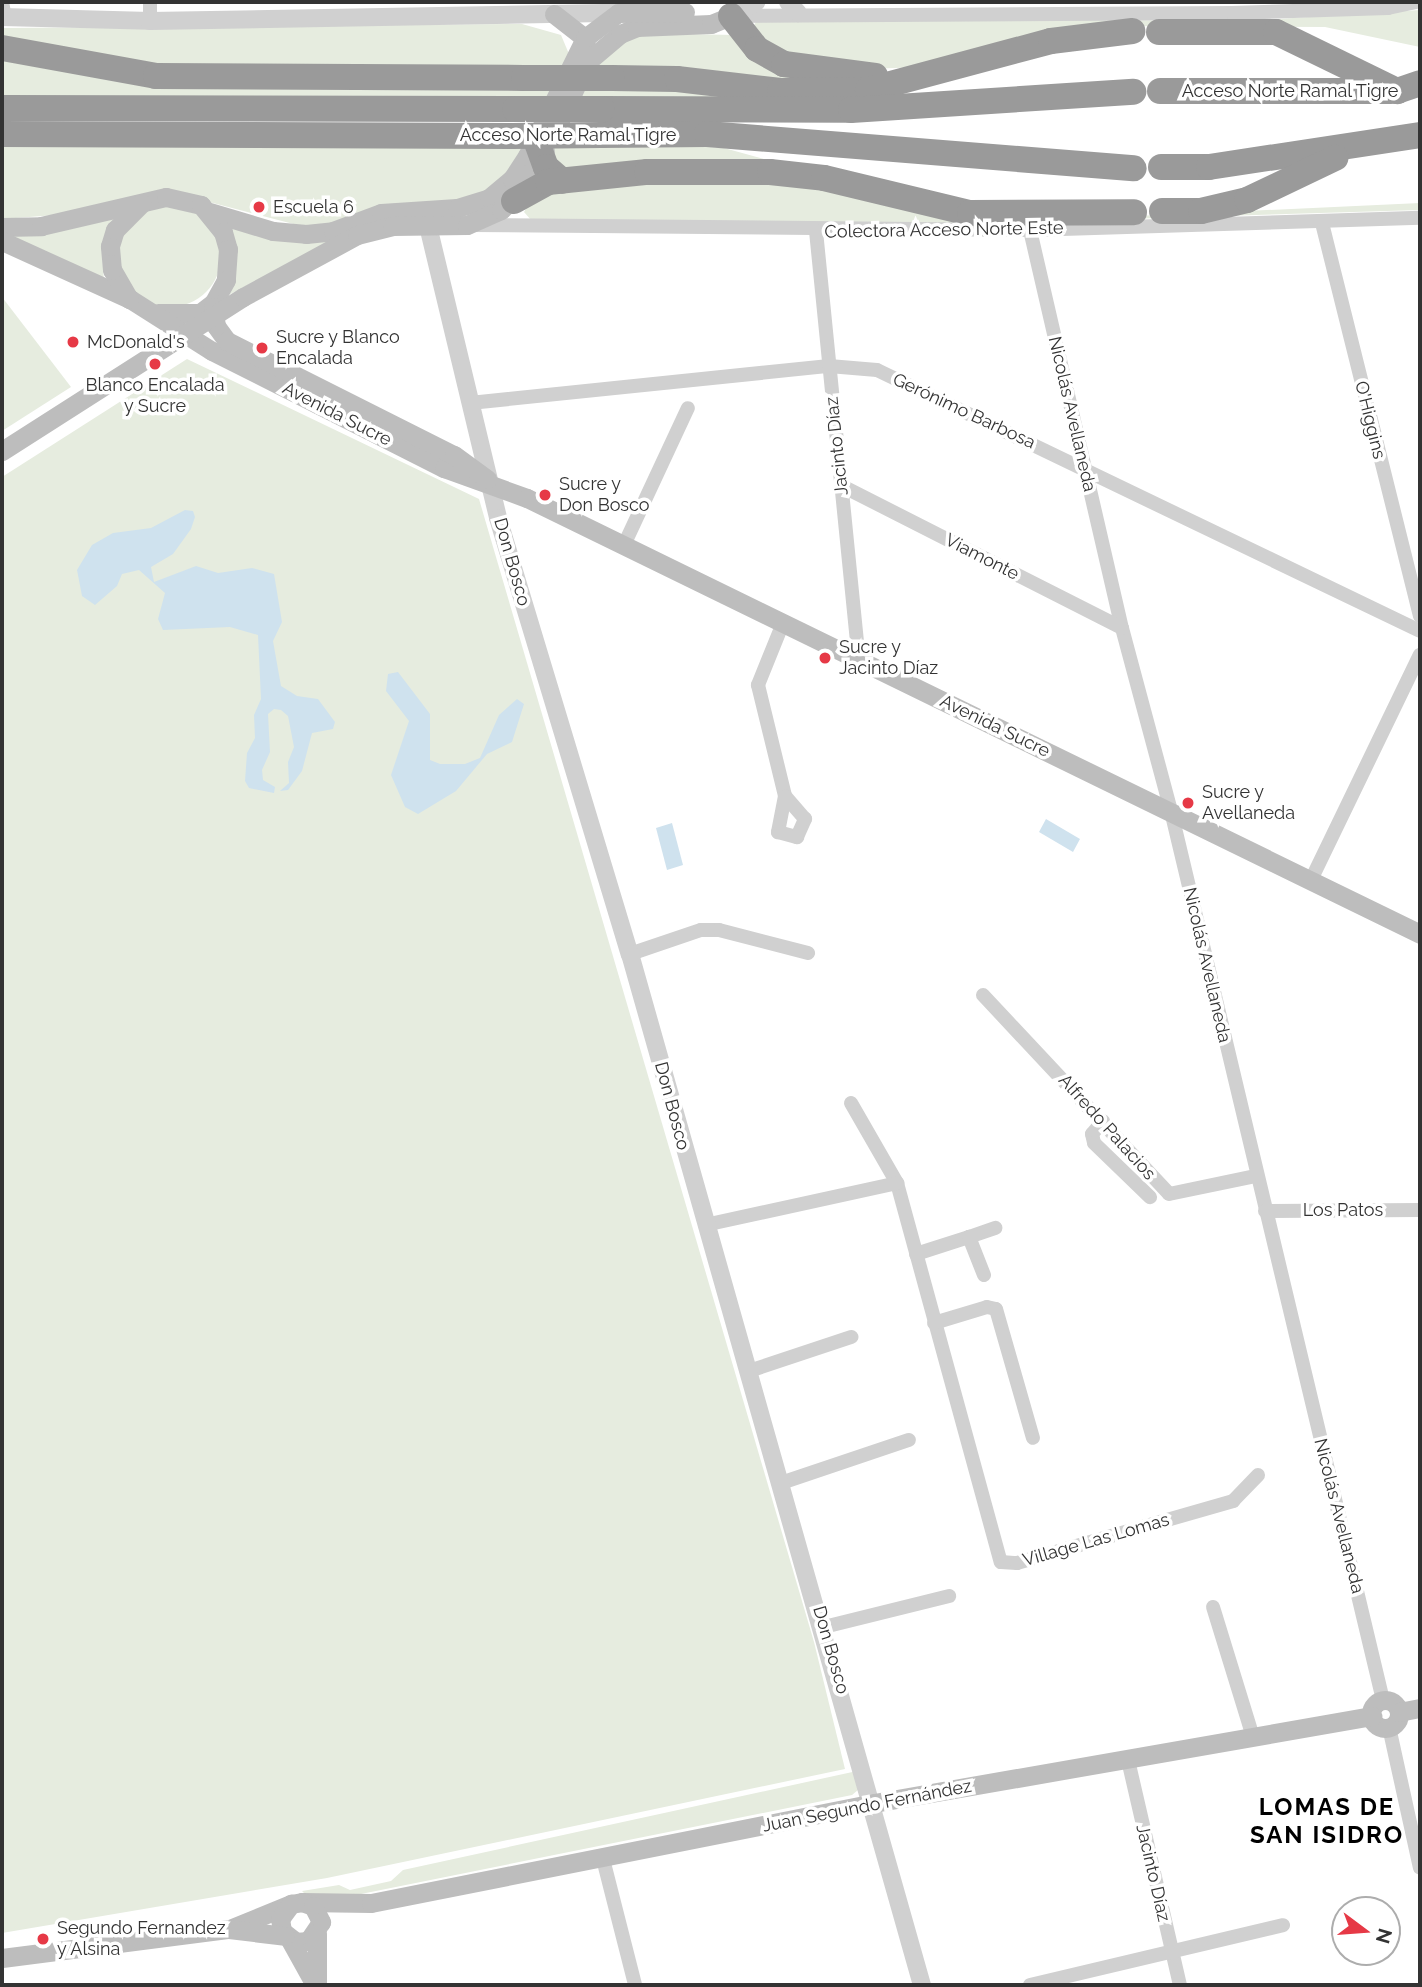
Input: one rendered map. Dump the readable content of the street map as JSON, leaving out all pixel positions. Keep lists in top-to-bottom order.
{
  "streets": {
    "highway": ["Acceso Norte Ramal Tigre"],
    "main road": ["Avenida Sucre", "Juan Segundo Fernández"],
    "street": [
      "Colectora Acceso Norte Este",
      "Gerónimo Barbosa",
      "Nicolás Avellaneda",
      "O'Higgins",
      "Jacinto Díaz",
      "Viamonte",
      "Don Bosco",
      "Alfredo Palacios",
      "Los Patos",
      "Village Las Lomas"
    ]
  },
  "crossings": [
    ["Colectora Acceso Norte Este", "Nicolás Avellaneda"],
    ["Colectora Acceso Norte Este", "O'Higgins"],
    ["Colectora Acceso Norte Este", "Jacinto Díaz"],
    ["Gerónimo Barbosa", "Nicolás Avellaneda"],
    ["Gerónimo Barbosa", "Jacinto Díaz"],
    ["Gerónimo Barbosa", "Don Bosco"],
    ["Avenida Sucre", "Nicolás Avellaneda"],
    ["Avenida Sucre", "Jacinto Díaz"],
    ["Avenida Sucre", "Don Bosco"],
    ["Nicolás Avellaneda", "Viamonte"],
    ["Nicolás Avellaneda", "Alfredo Palacios"],
    ["Nicolás Avellaneda", "Los Patos"],
    ["Nicolás Avellaneda", "Juan Segundo Fernández"],
    ["Jacinto Díaz", "Viamonte"],
    ["Jacinto Díaz", "Juan Segundo Fernández"],
    ["Don Bosco", "Juan Segundo Fernández"]
  ],
  "districts": ["LOMAS DE SAN ISIDRO"],
  "places": [
    "Escuela 6",
    "McDonald's",
    "Sucre y Blanco Encalada",
    "Blanco Encalada y Sucre",
    "Sucre y Don Bosco",
    "Sucre y Jacinto Díaz",
    "Sucre y Avellaneda",
    "Segundo Fernandez y Alsina"
  ],
  "north": "right"
}
